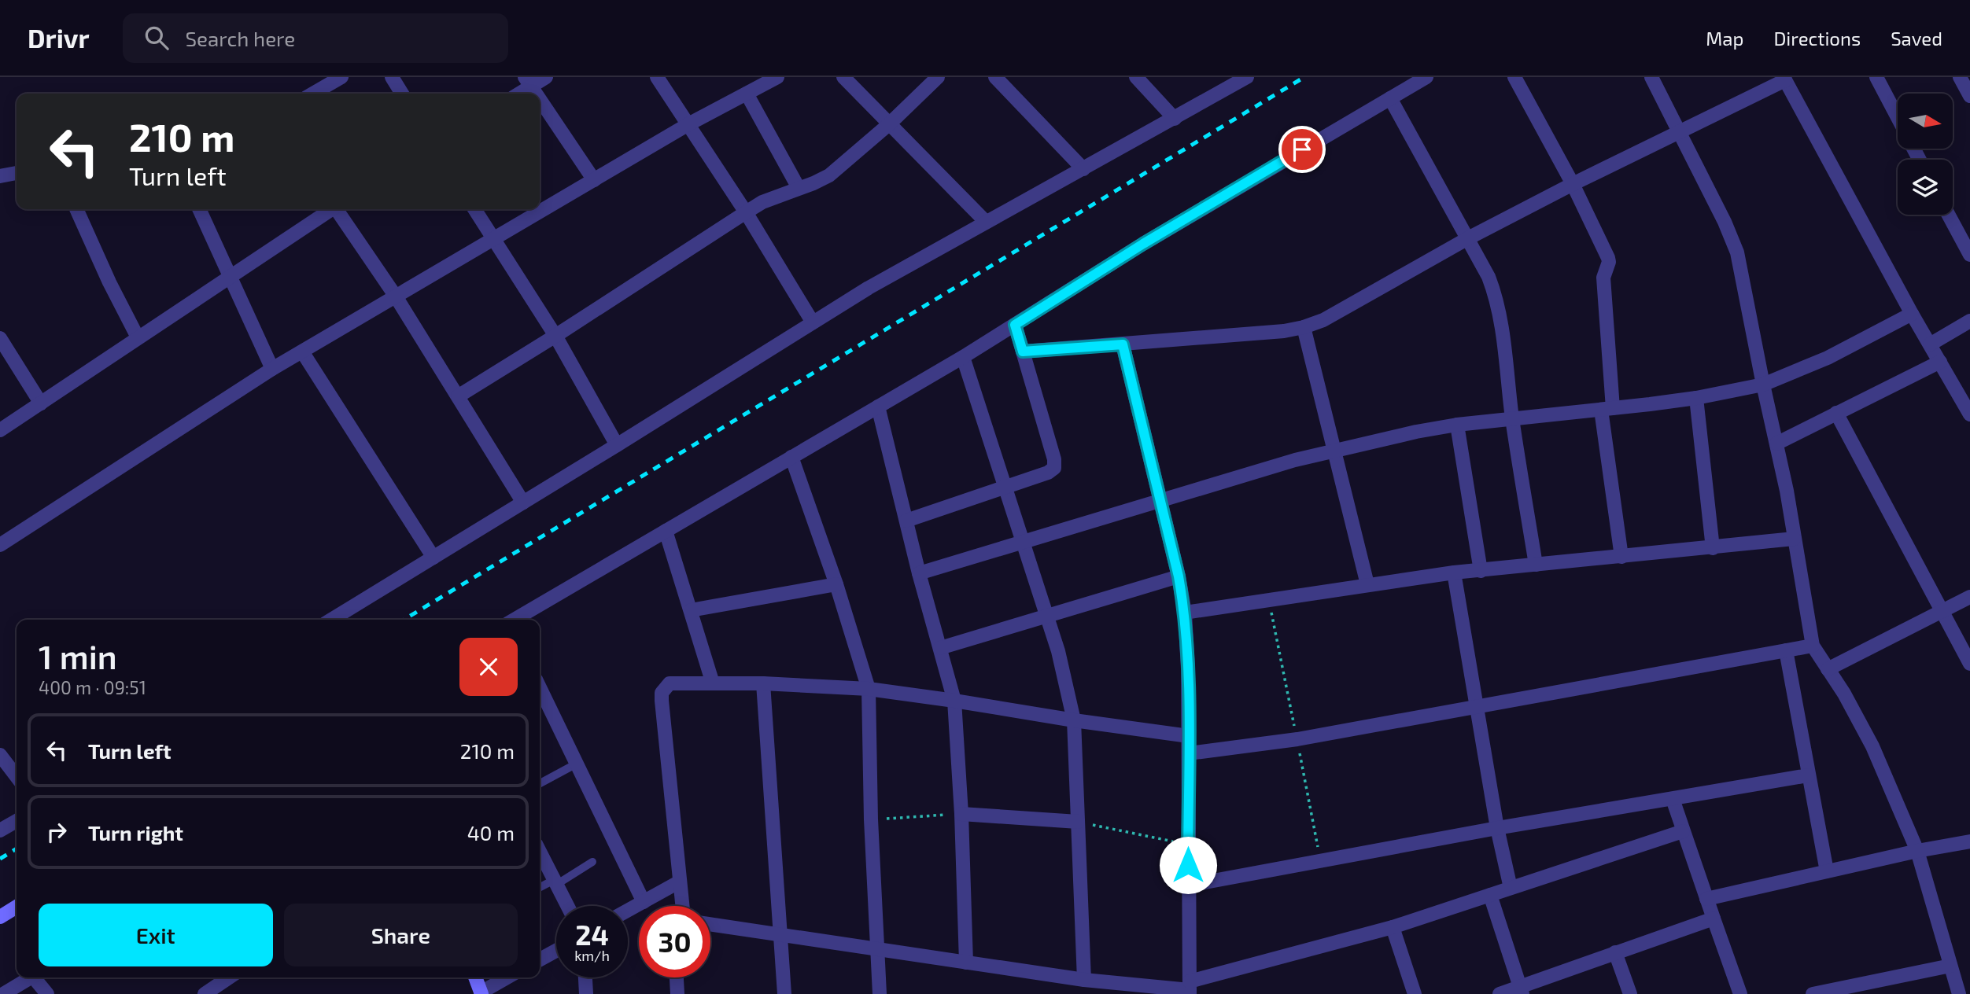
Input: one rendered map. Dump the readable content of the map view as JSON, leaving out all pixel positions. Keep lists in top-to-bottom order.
{
  "north": "right",
  "page": {
    "header": "Drivr",
    "search": "Search here",
    "nav": ["Map", "Directions", "Saved"],
    "turn": ["210 m", "Turn left"],
    "heading": ["1 min", "400 m · 09:51"],
    "list": [
      {
        "name": "Turn left",
        "value": "210 m"
      },
      {
        "name": "Turn right",
        "value": "40 m"
      }
    ],
    "buttons": ["Exit", "Share"],
    "speed": "24 km/h",
    "limit": "30"
  }
}
